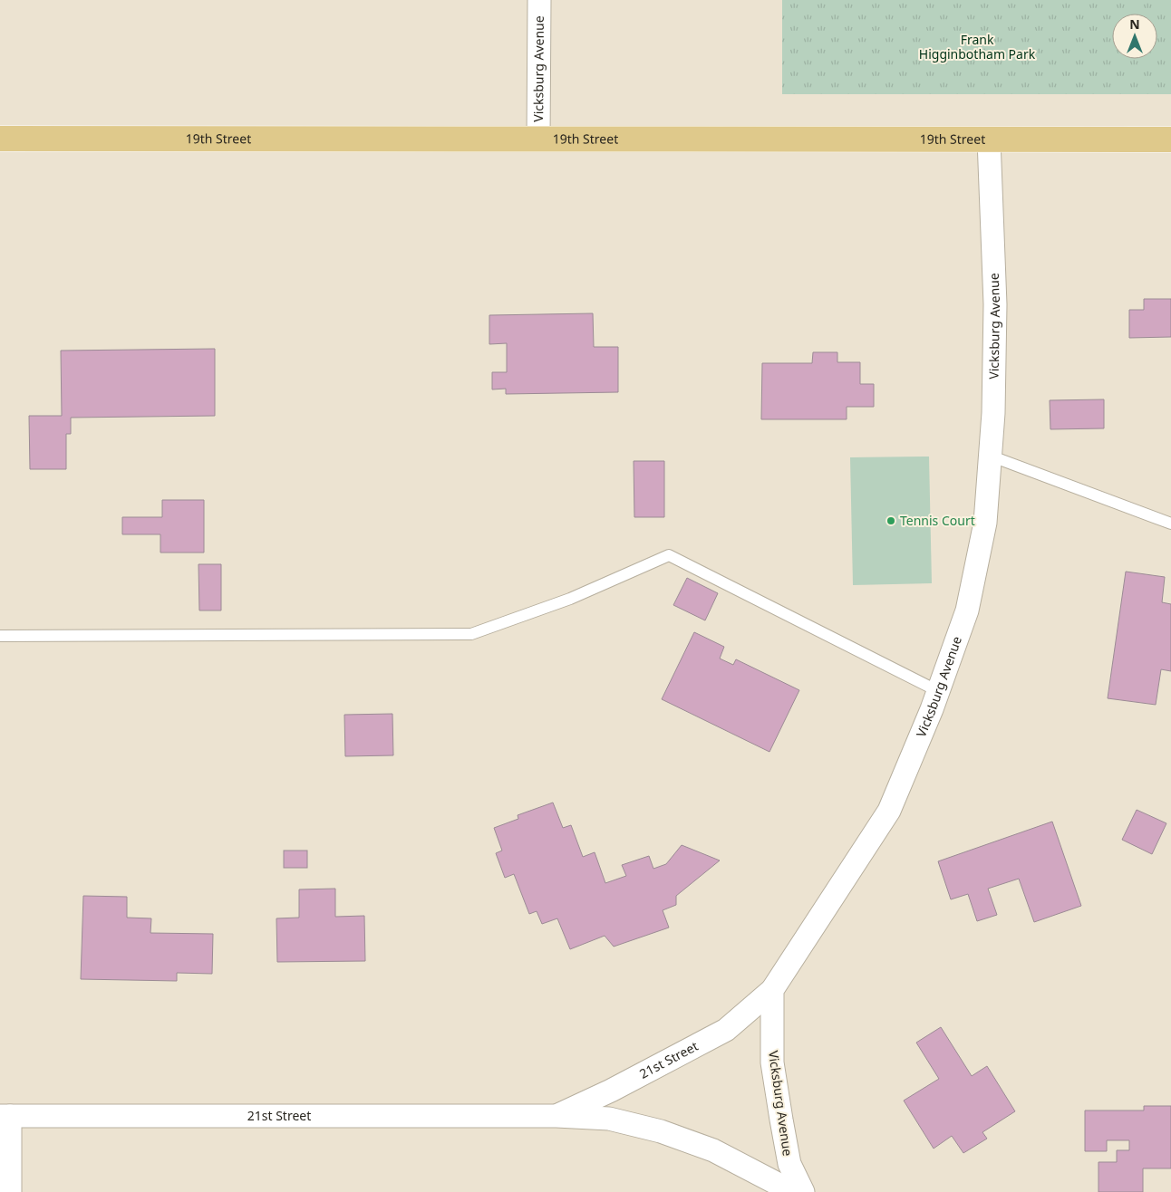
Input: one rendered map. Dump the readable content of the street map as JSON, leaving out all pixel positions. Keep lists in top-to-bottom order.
{
  "streets": {
    "main road": ["19th Street"],
    "street": ["Vicksburg Avenue", "21st Street"]
  },
  "crossings": [
    ["Vicksburg Avenue", "19th Street"],
    ["Vicksburg Avenue", "21st Street"]
  ],
  "parks": ["Frank Higginbotham Park"],
  "places": ["Tennis Court"],
  "north": "top"
}
